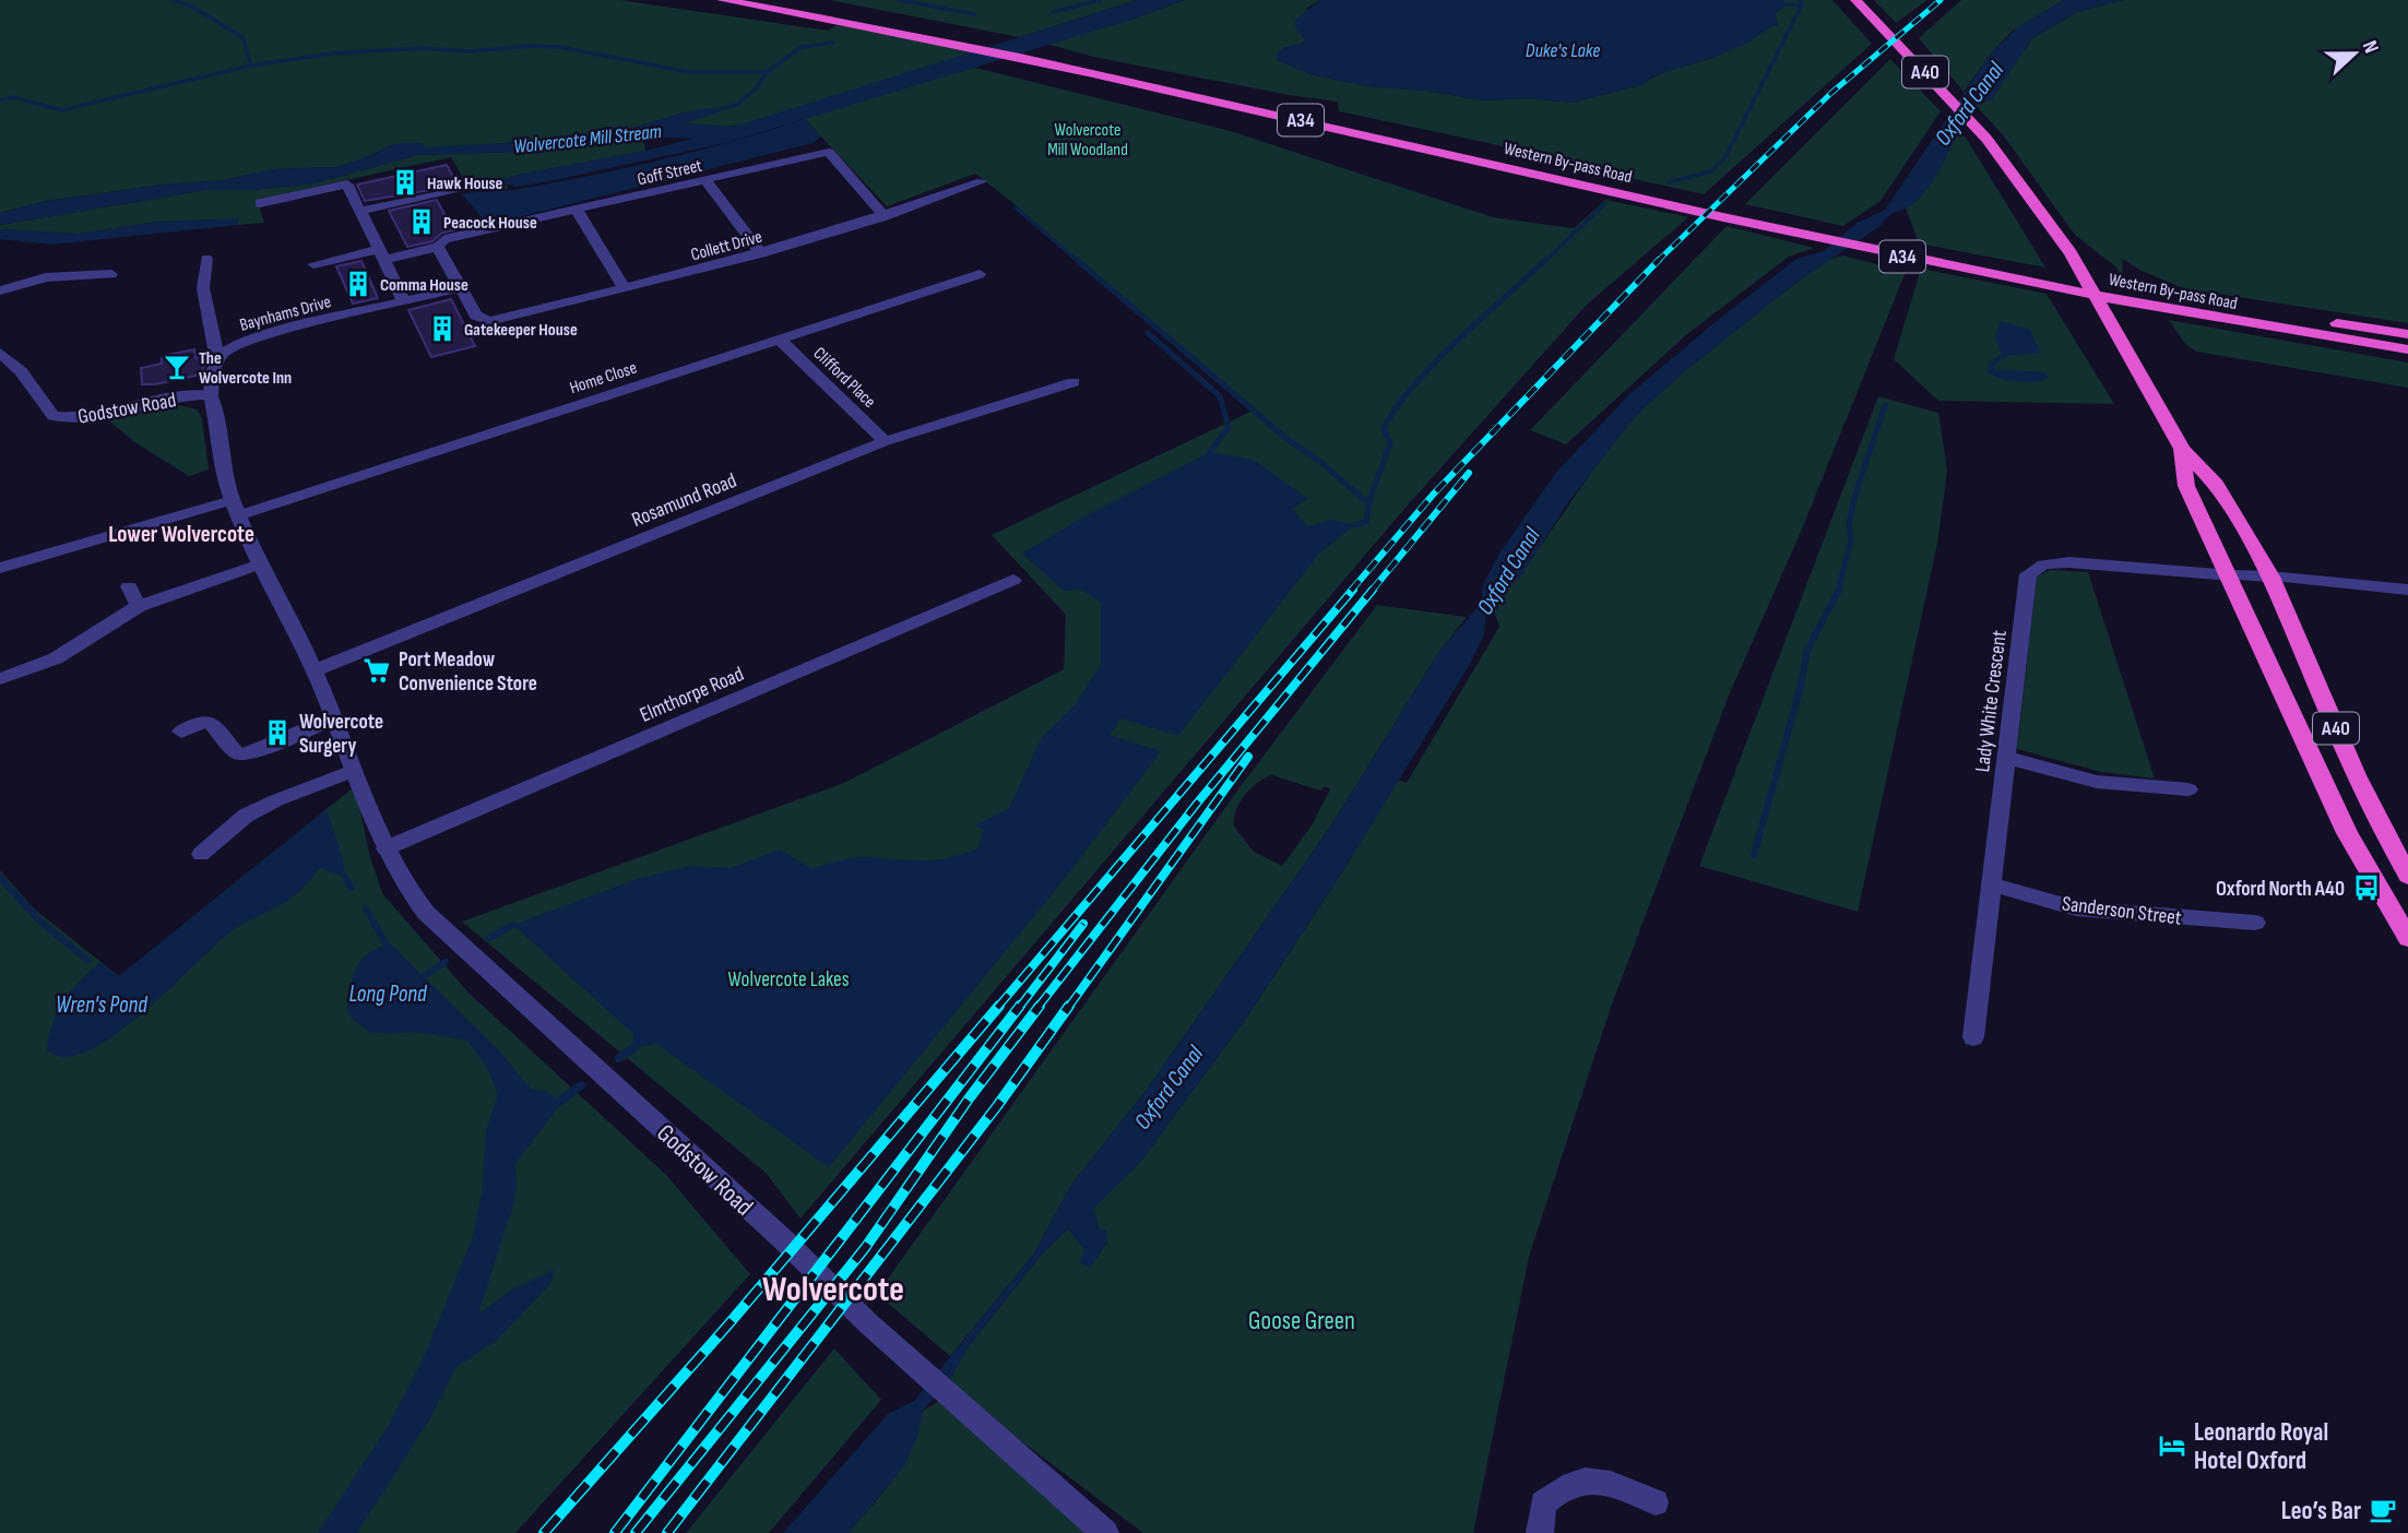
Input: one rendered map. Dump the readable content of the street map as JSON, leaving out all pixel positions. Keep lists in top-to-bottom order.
{
  "streets": {
    "highway": ["A40", "A34", "Western By-pass Road"],
    "street": [
      "Goff Street",
      "Collett Drive",
      "Baynhams Drive",
      "Home Close",
      "Clifford Place",
      "Godstow Road",
      "Rosamund Road",
      "Elmthorpe Road",
      "Lady White Crescent",
      "Sanderson Street"
    ]
  },
  "crossings": [
    ["A40", "Lady White Crescent"],
    ["Goff Street", "Collett Drive"],
    ["Goff Street", "Baynhams Drive"],
    ["Collett Drive", "Baynhams Drive"],
    ["Home Close", "Clifford Place"],
    ["Home Close", "Godstow Road"],
    ["Clifford Place", "Rosamund Road"],
    ["Godstow Road", "Rosamund Road"],
    ["Godstow Road", "Elmthorpe Road"],
    ["Lady White Crescent", "Sanderson Street"]
  ],
  "districts": ["Lower Wolvercote", "Wolvercote"],
  "water": [
    "Duke's Lake",
    "Oxford Canal",
    "Wolvercote Mill Stream",
    "Long Pond",
    "Wren's Pond"
  ],
  "parks": ["Wolvercote Mill Woodland", "Wolvercote Lakes", "Goose Green"],
  "places": {
    "building": [
      "Hawk House",
      "Peacock House",
      "Comma House",
      "Gatekeeper House",
      "Wolvercote Surgery"
    ],
    "bar": ["The Wolvercote Inn"],
    "supermarket": ["Port Meadow Convenience Store"],
    "bus stop": ["Oxford North A40"],
    "hotel": ["Leonardo Royal Hotel Oxford"],
    "cafe": ["Leo’s Bar"]
  },
  "north": "right"
}
